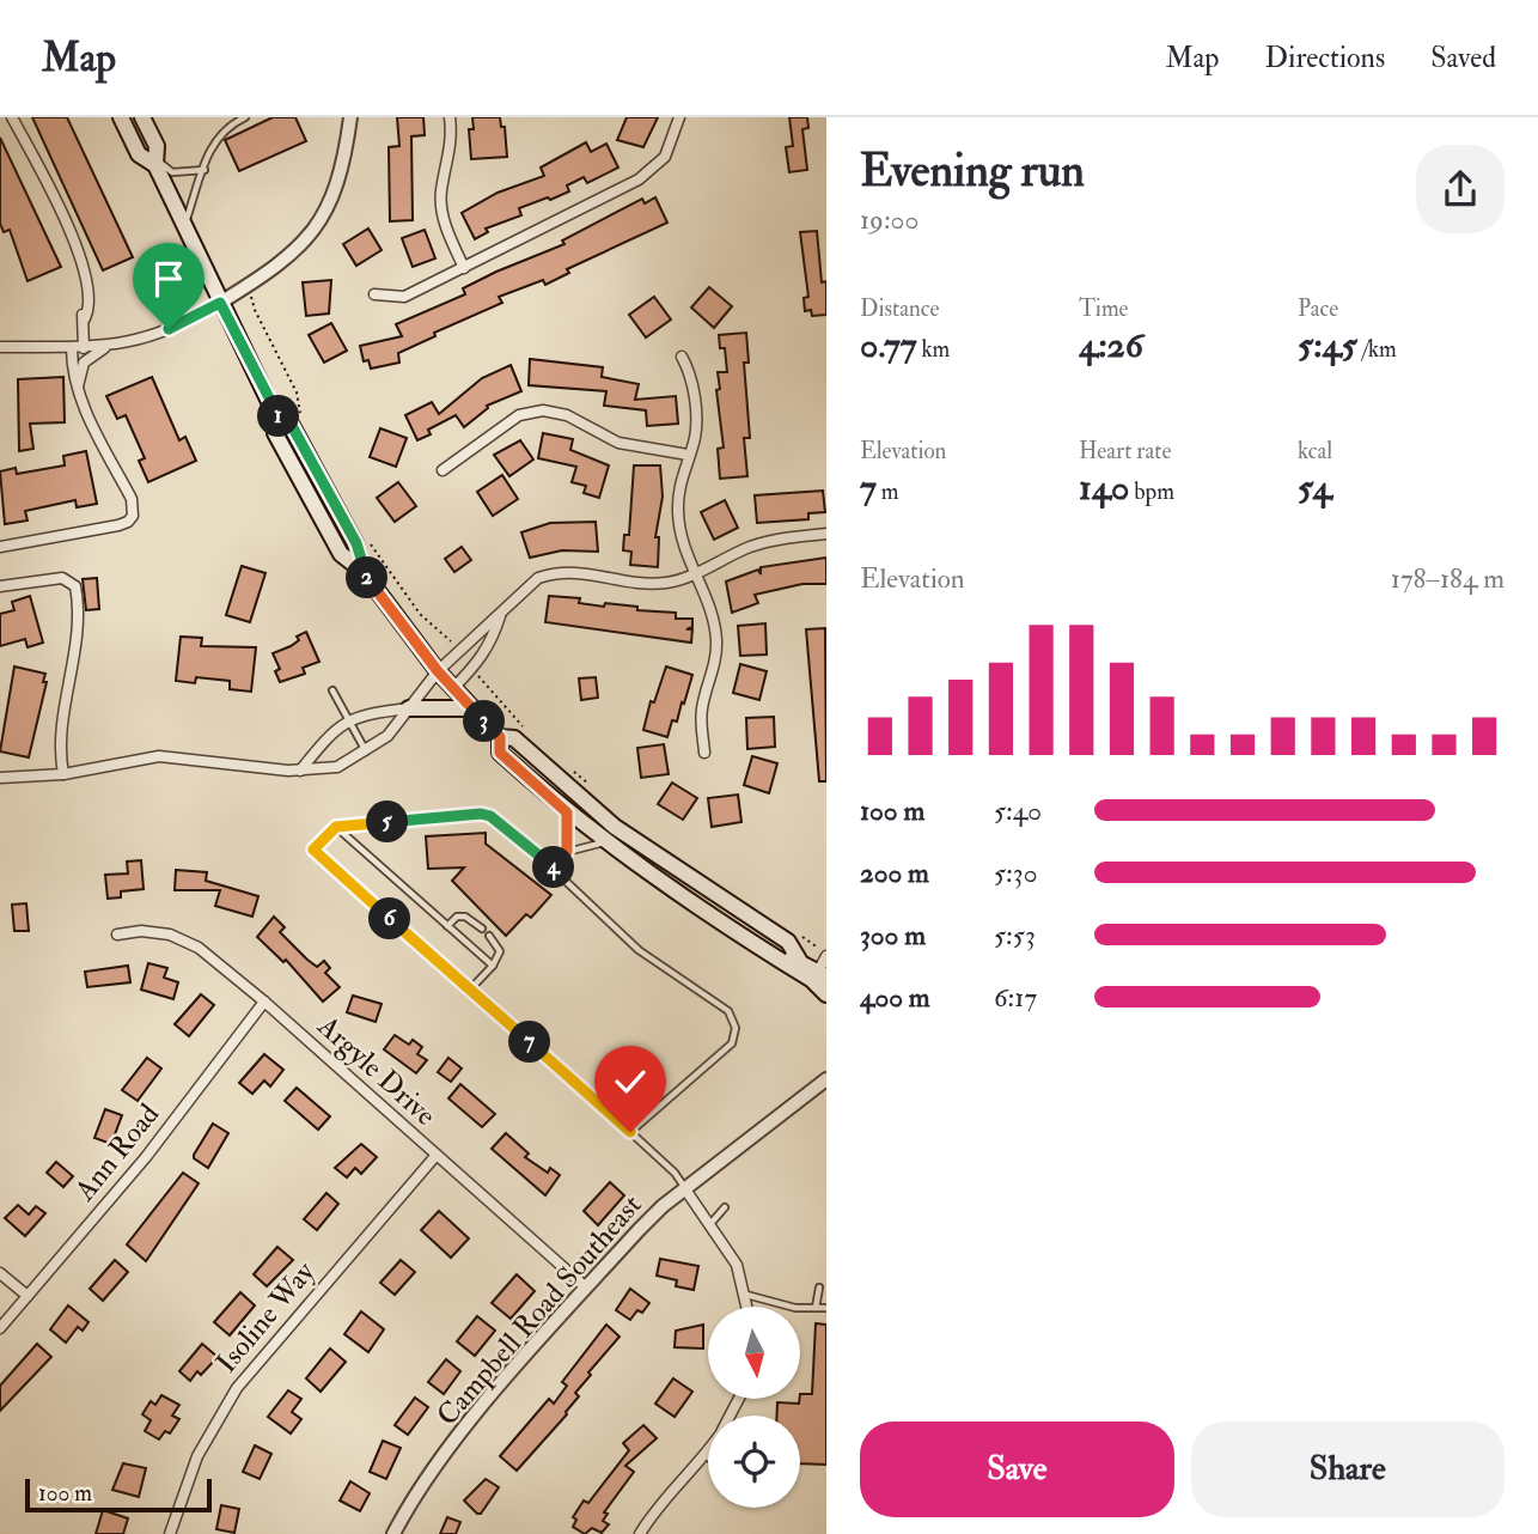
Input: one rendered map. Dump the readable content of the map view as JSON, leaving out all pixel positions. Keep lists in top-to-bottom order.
{
  "streets": {
    "street": [
      "Argyle Drive",
      "Ann Road",
      "Campbell Road Southeast",
      "Isoline Way"
    ]
  },
  "crossings": [
    ["Argyle Drive", "Ann Road"],
    ["Argyle Drive", "Campbell Road Southeast"],
    ["Argyle Drive", "Isoline Way"]
  ],
  "scale_bar": "100 m",
  "north": "bottom",
  "page": {
    "header": "Map",
    "nav": ["Map", "Directions", "Saved"],
    "heading": ["Evening run", "19:00"],
    "stats": [
      ["Distance", "0.77 km"],
      ["Time", "4:26"],
      ["Pace", "5:45 /km"],
      ["Elevation", "7 m"],
      ["Heart rate", "140 bpm"],
      ["kcal", "54"]
    ],
    "pins": [
      "1",
      "2",
      "3",
      "5",
      "4",
      "6",
      "7"
    ],
    "chart": ["Elevation", "178–184 m"],
    "list": [
      {
        "name": "100 m",
        "note": "5:40"
      },
      {
        "name": "200 m",
        "note": "5:30"
      },
      {
        "name": "300 m",
        "note": "5:53"
      },
      {
        "name": "400 m",
        "note": "6:17"
      }
    ],
    "buttons": ["Save", "Share"],
    "scale": "100 m"
  }
}
